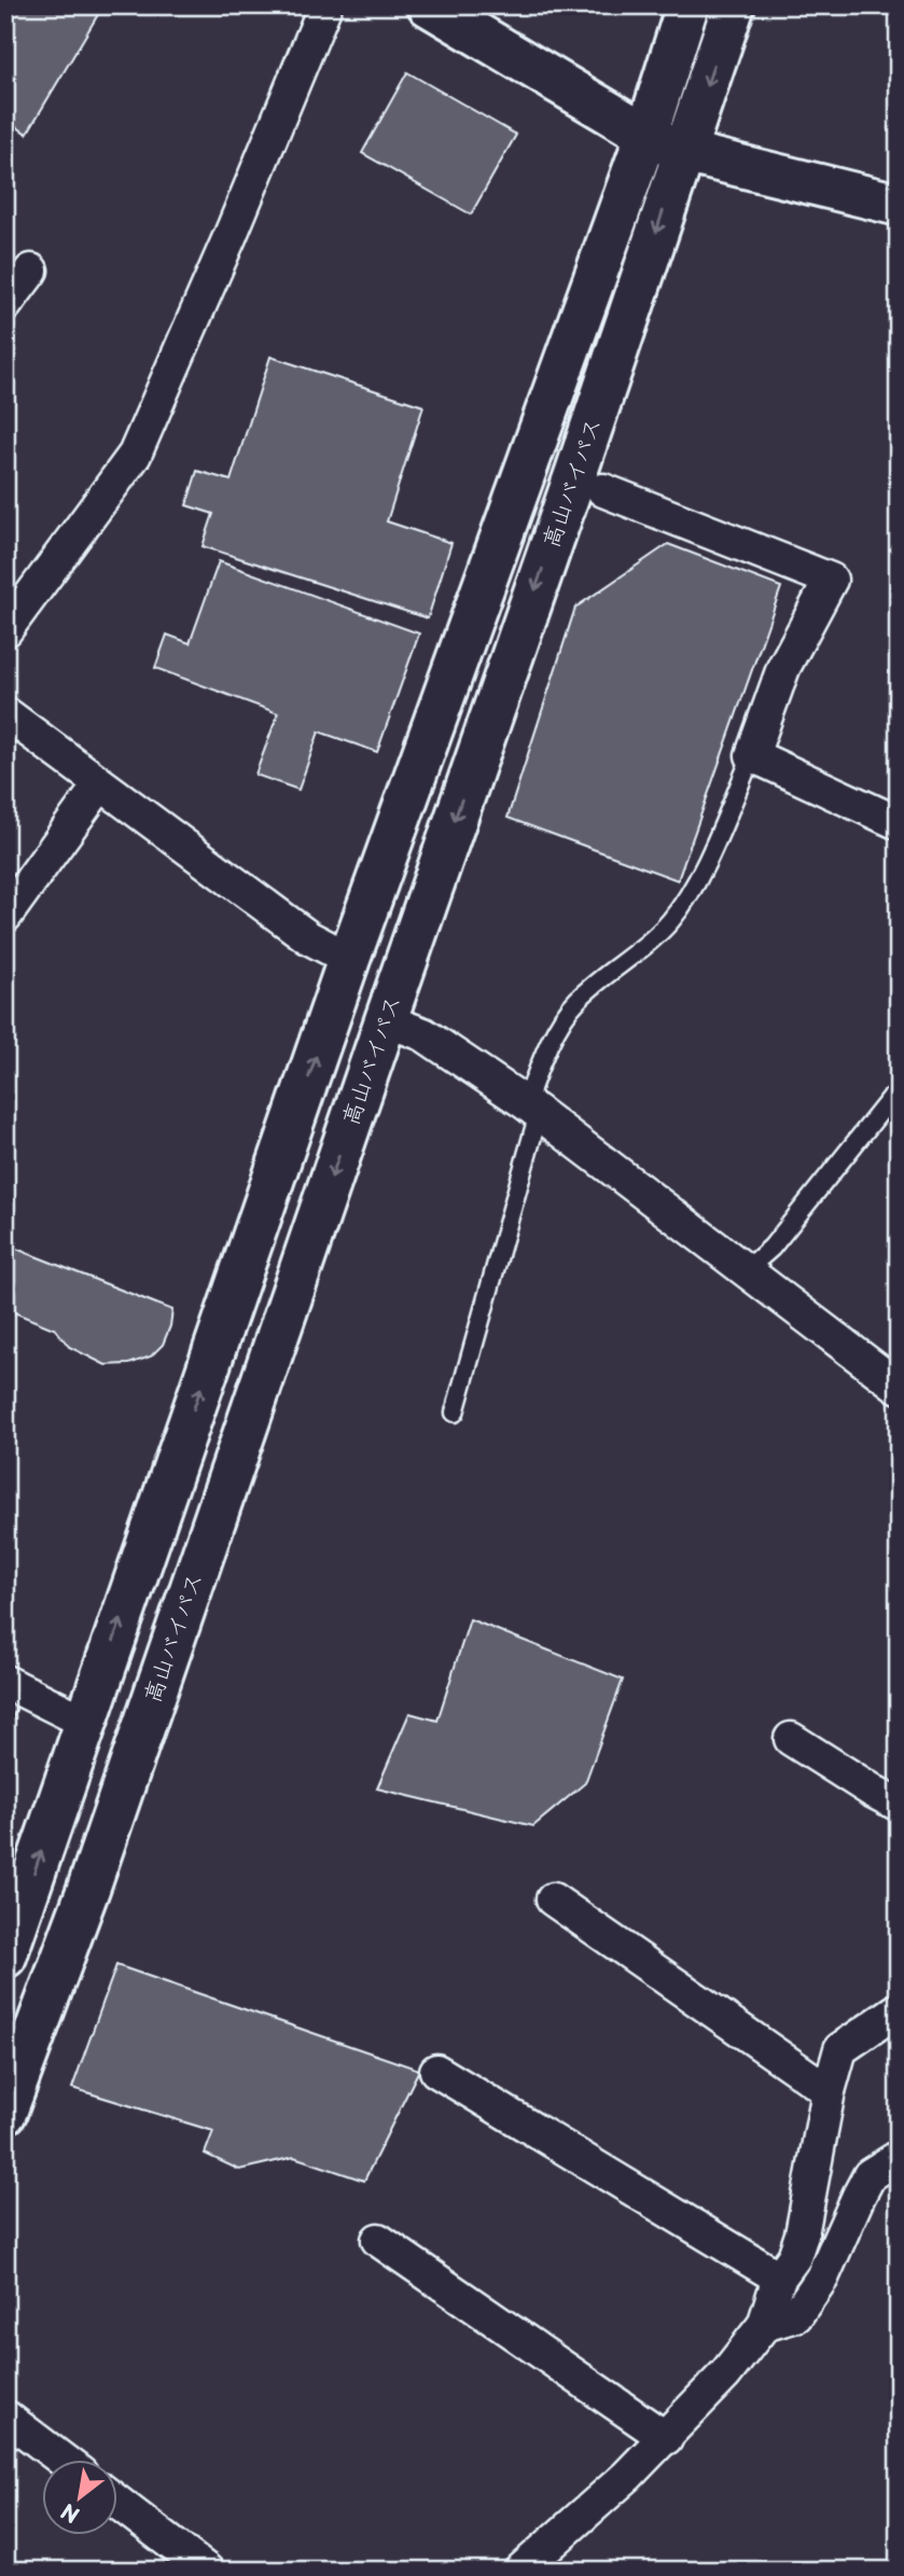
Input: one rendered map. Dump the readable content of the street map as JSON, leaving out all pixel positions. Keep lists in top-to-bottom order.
{
  "streets": {
    "main road": ["高山バイパス"]
  },
  "north": "bottom left"
}
